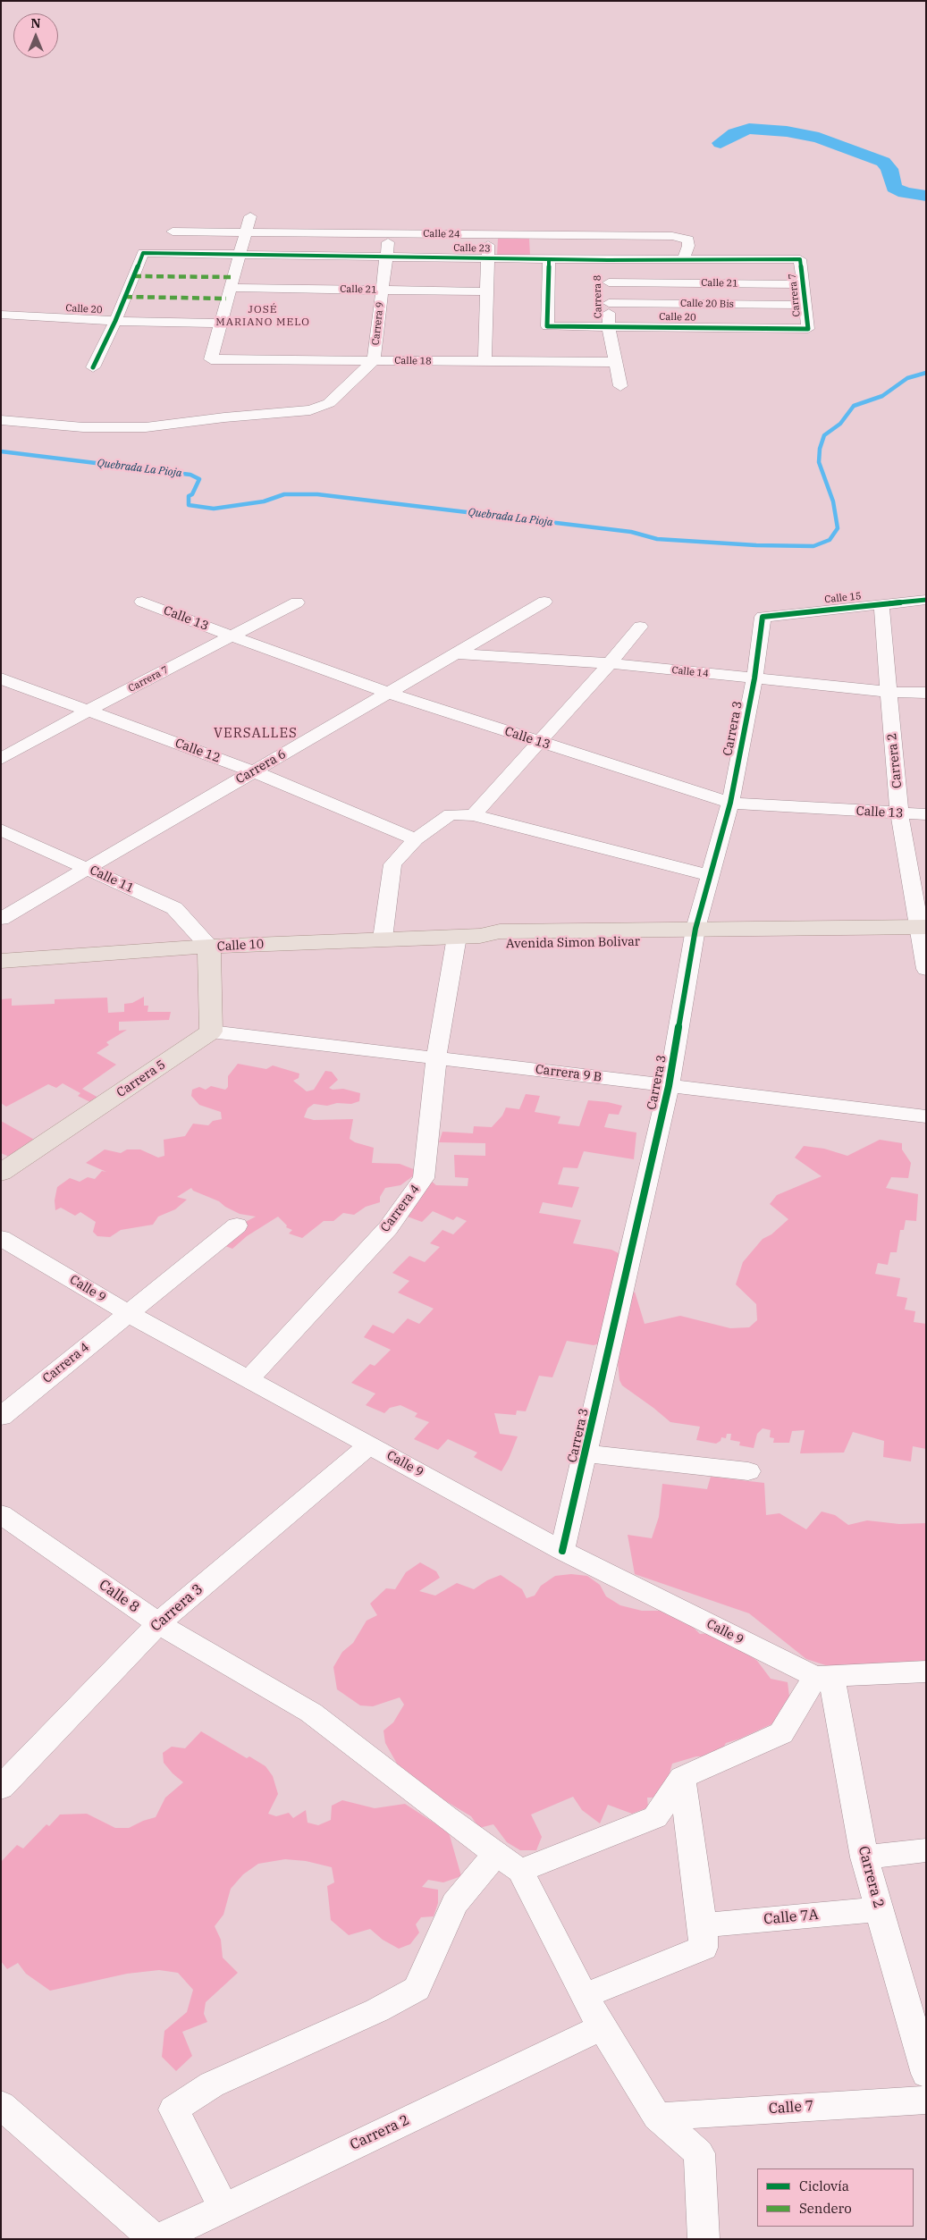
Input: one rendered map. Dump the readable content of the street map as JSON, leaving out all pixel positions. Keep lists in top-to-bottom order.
{
  "streets": {
    "main road": ["Avenida Simon Bolivar", "Calle 10", "Carrera 5"],
    "street": [
      "Calle 24",
      "Calle 23",
      "Calle 21",
      "Carrera 7",
      "Carrera 8",
      "Calle 20 Bis",
      "Calle 20",
      "Carrera 9",
      "Calle 18",
      "Calle 15",
      "Calle 13",
      "Calle 14",
      "Carrera 3",
      "Calle 12",
      "Carrera 2",
      "Carrera 6",
      "Calle 11",
      "Carrera 9 B",
      "Carrera 4",
      "Calle 9",
      "Calle 8",
      "Calle 7A",
      "Calle 7"
    ]
  },
  "crossings": [
    ["Calle 24", "Calle 23"],
    ["Calle 24", "Carrera 9"],
    ["Calle 23", "Carrera 7"],
    ["Calle 23", "Carrera 8"],
    ["Calle 23", "Calle 20"],
    ["Calle 23", "Carrera 9"],
    ["Calle 21", "Carrera 7"],
    ["Calle 21", "Carrera 8"],
    ["Calle 21", "Carrera 9"],
    ["Carrera 7", "Calle 20 Bis"],
    ["Carrera 7", "Calle 20"],
    ["Carrera 7", "Calle 13"],
    ["Carrera 7", "Calle 12"],
    ["Carrera 8", "Calle 20 Bis"],
    ["Carrera 8", "Calle 20"],
    ["Carrera 8", "Calle 18"],
    ["Calle 20", "Calle 18"],
    ["Carrera 9", "Calle 18"],
    ["Calle 15", "Carrera 3"],
    ["Calle 15", "Carrera 2"],
    ["Calle 13", "Carrera 3"],
    ["Calle 13", "Carrera 2"],
    ["Calle 13", "Carrera 6"],
    ["Calle 14", "Carrera 3"],
    ["Calle 14", "Carrera 2"],
    ["Calle 14", "Carrera 6"],
    ["Carrera 3", "Avenida Simon Bolivar"],
    ["Carrera 3", "Carrera 9 B"],
    ["Carrera 3", "Calle 9"],
    ["Carrera 3", "Calle 8"],
    ["Calle 12", "Carrera 6"],
    ["Carrera 2", "Avenida Simon Bolivar"],
    ["Carrera 2", "Calle 9"],
    ["Carrera 2", "Calle 7A"],
    ["Carrera 6", "Calle 11"],
    ["Calle 11", "Calle 10"],
    ["Avenida Simon Bolivar", "Calle 10"],
    ["Calle 10", "Carrera 4"],
    ["Carrera 9 B", "Carrera 5"],
    ["Carrera 9 B", "Carrera 4"],
    ["Carrera 4", "Calle 9"]
  ],
  "districts": ["JOSÉ MARIANO MELO", "VERSALLES"],
  "water": ["Quebrada La Pioja"],
  "legend": ["Ciclovía", "Sendero"],
  "north": "top"
}
